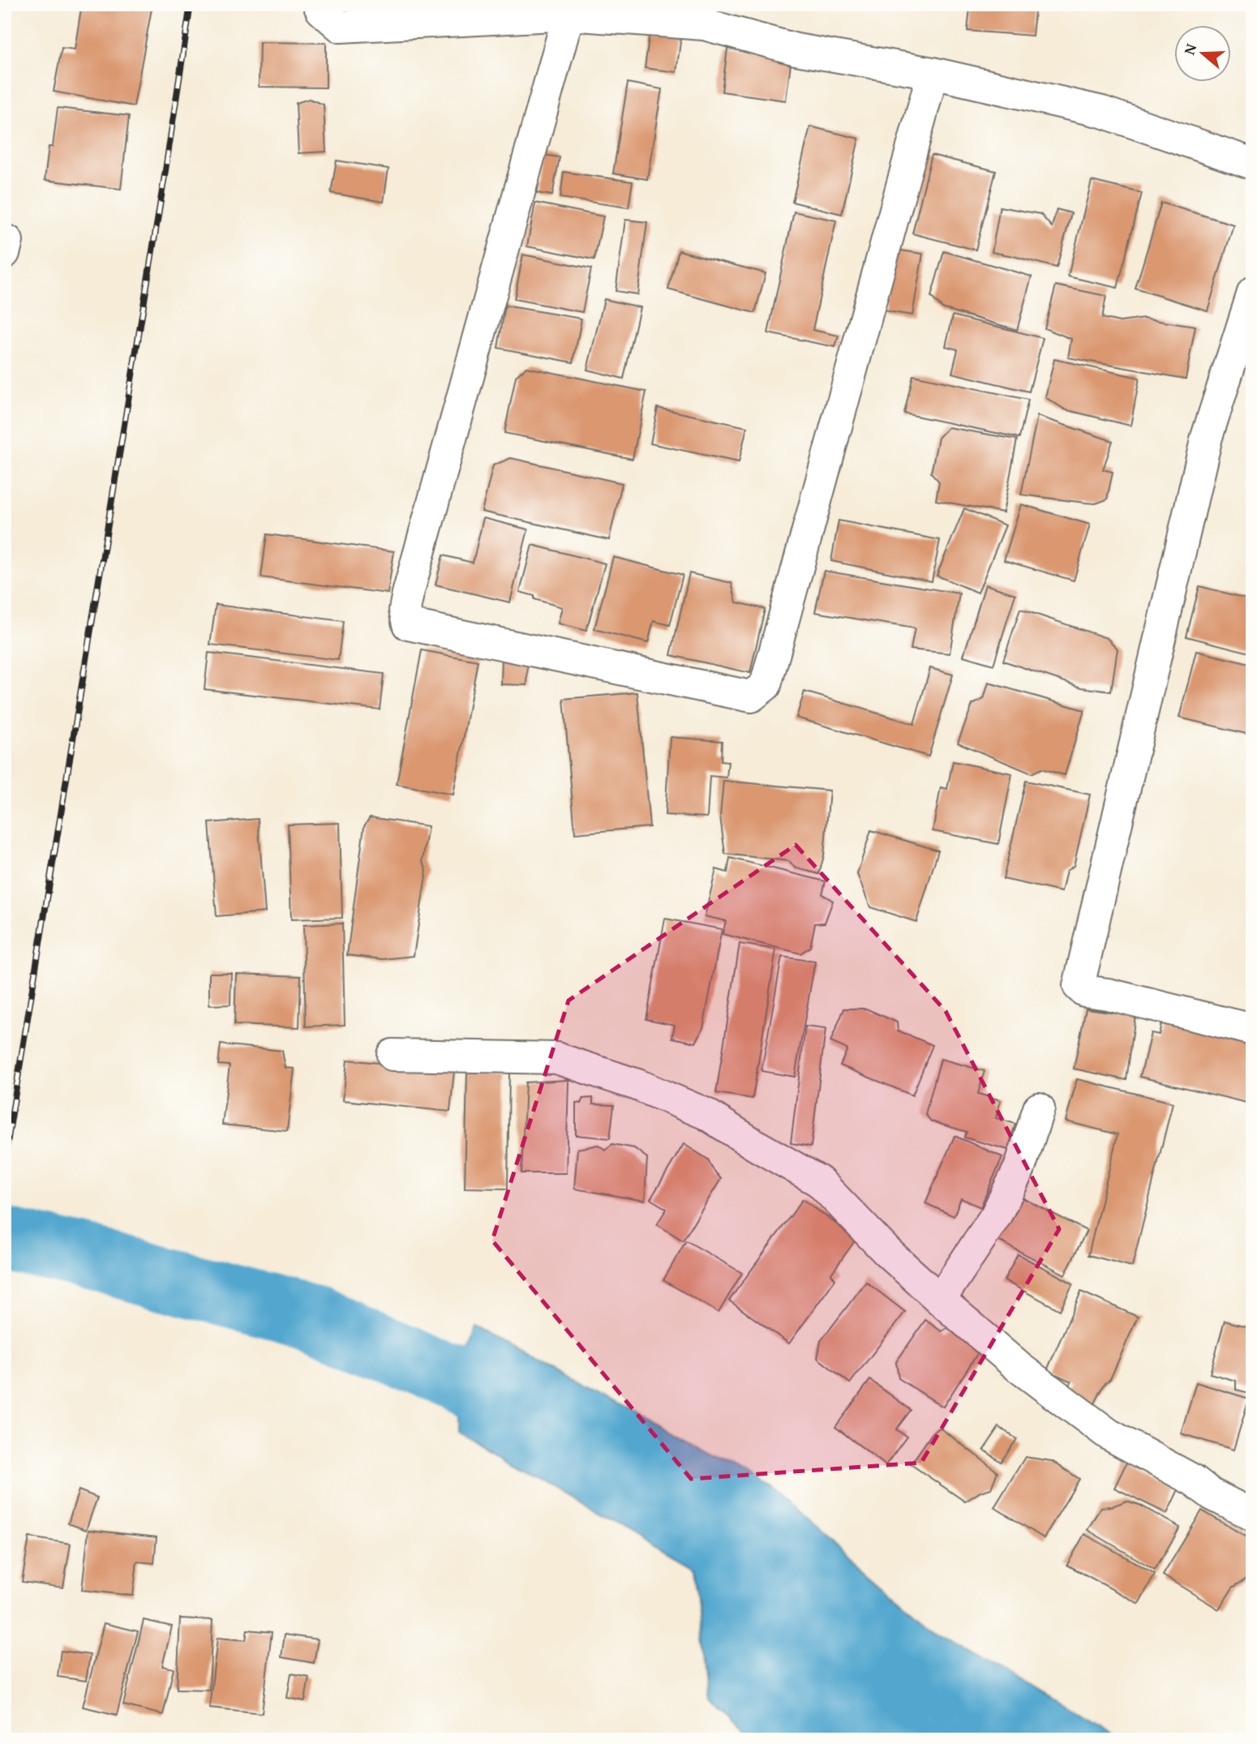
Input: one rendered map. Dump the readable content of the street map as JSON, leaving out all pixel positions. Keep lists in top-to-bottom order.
{
  "north": "left"
}
